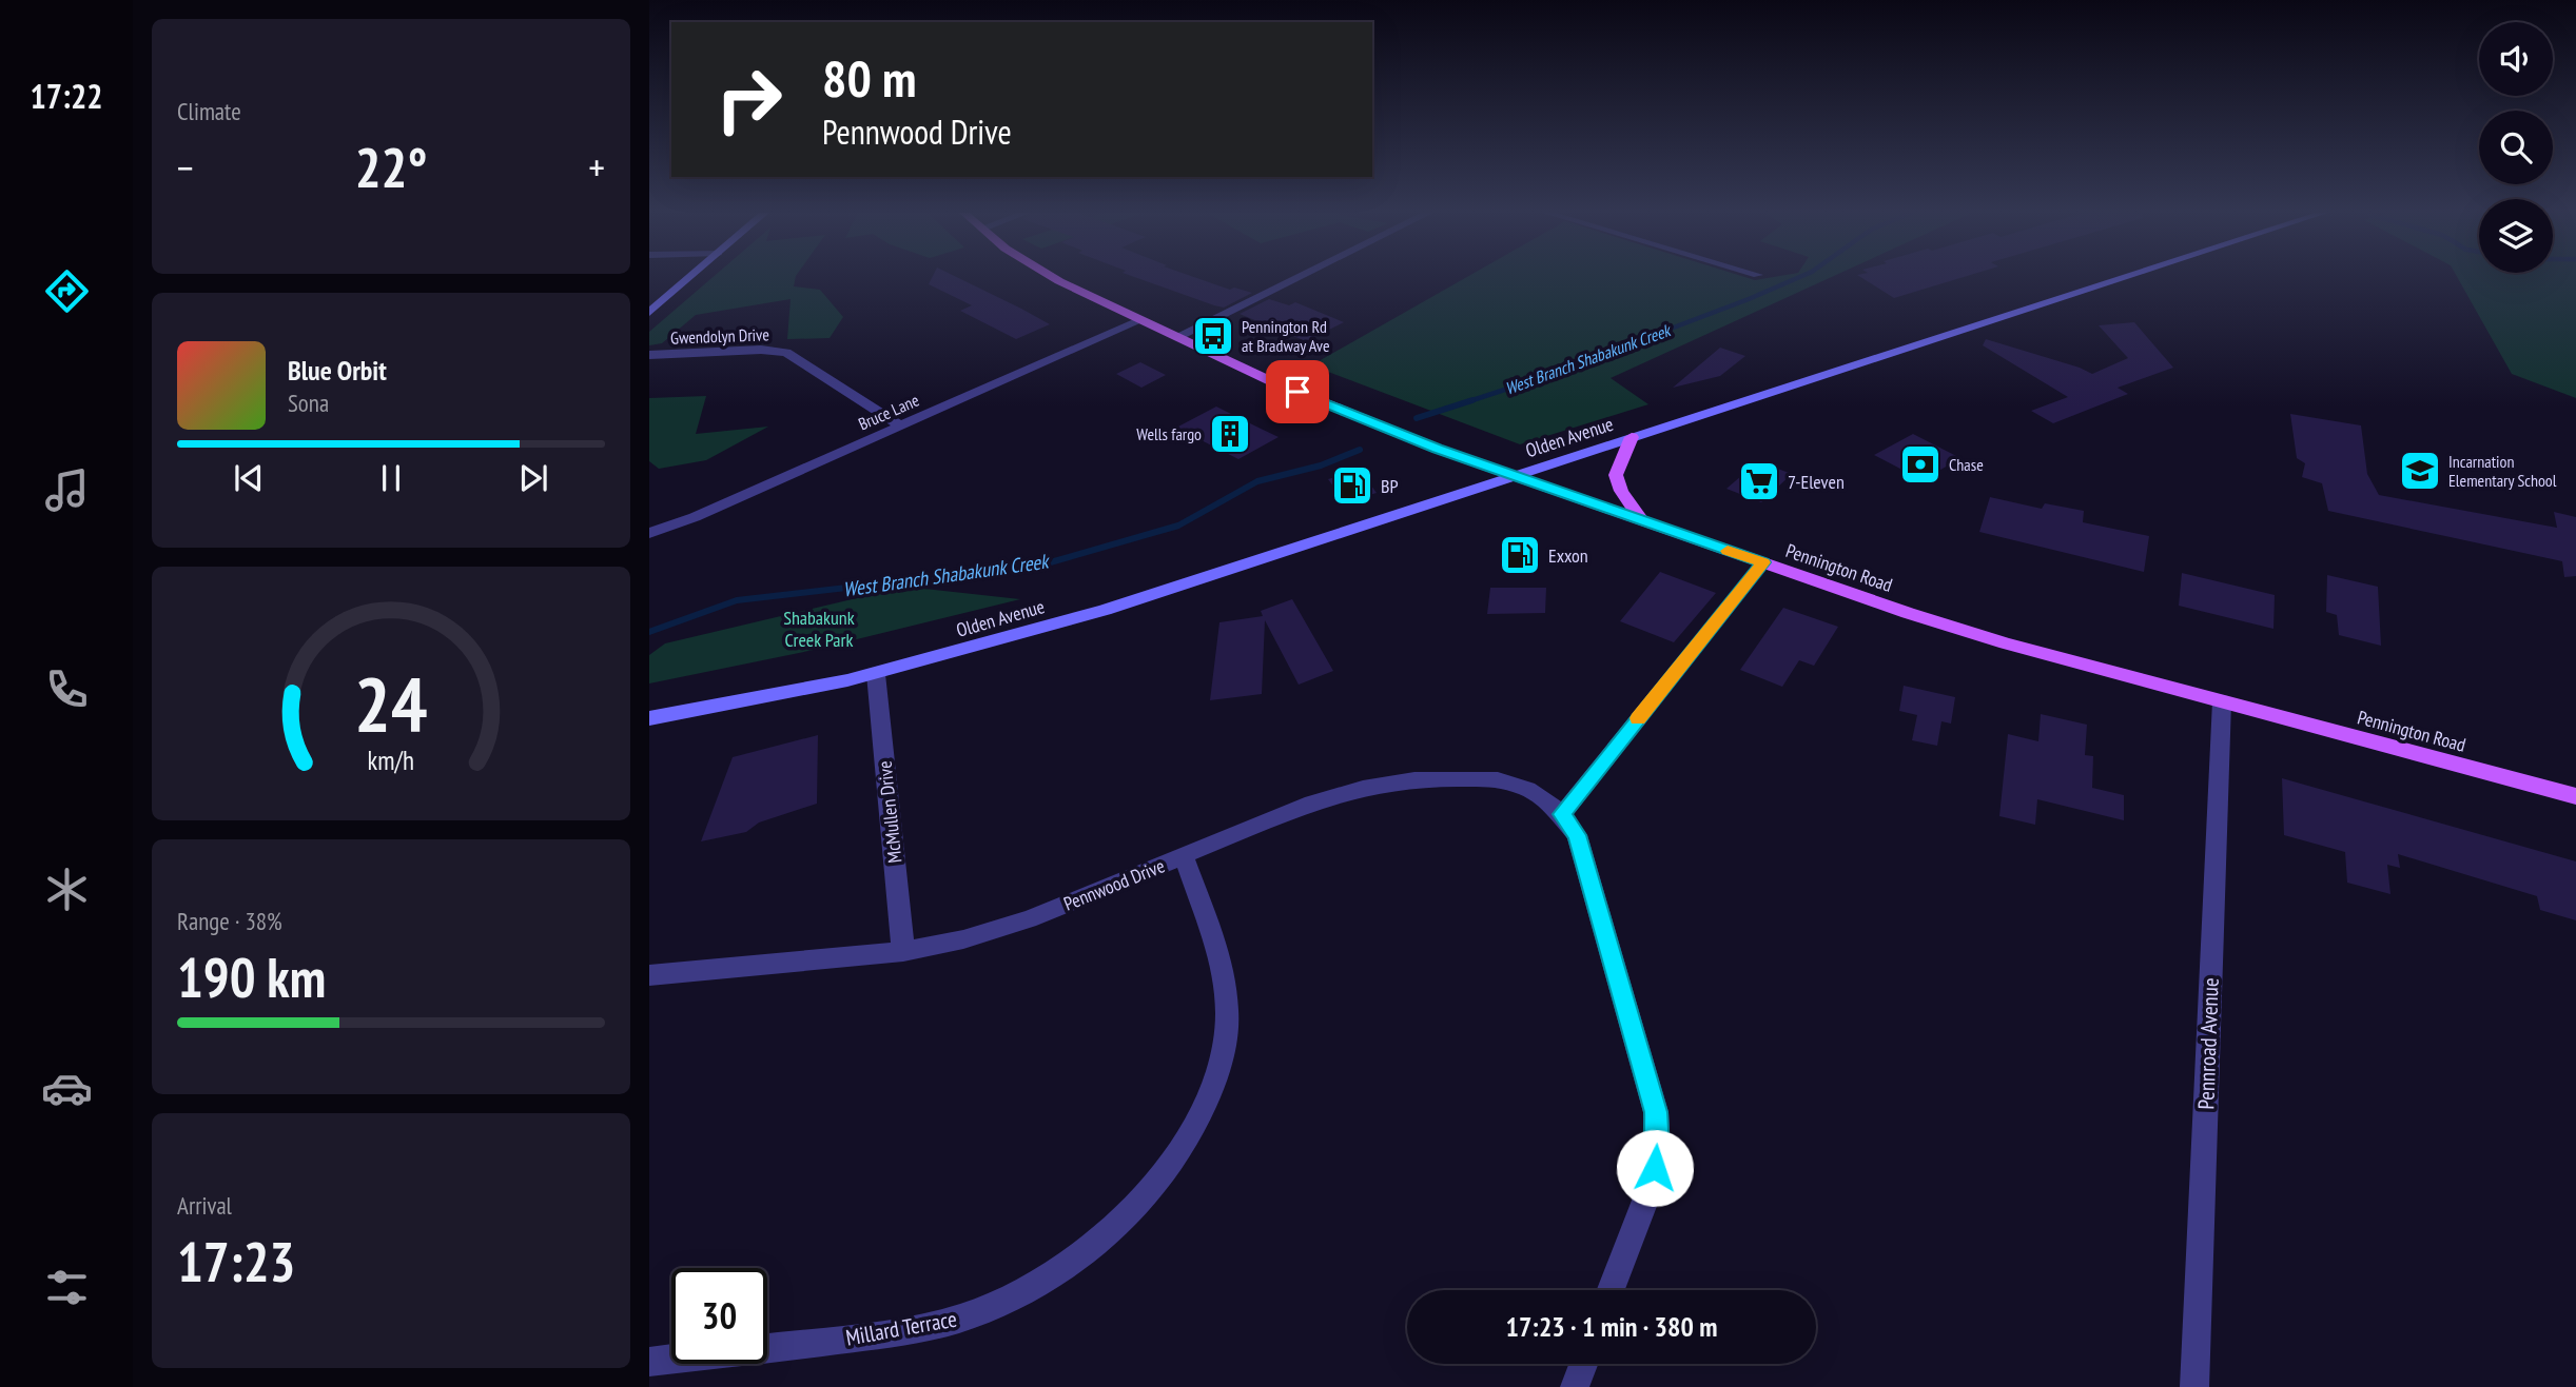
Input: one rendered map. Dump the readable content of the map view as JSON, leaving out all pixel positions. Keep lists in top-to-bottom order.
{
  "streets": {
    "main road": ["Olden Avenue", "Pennington Road"],
    "street": [
      "Gwendolyn Drive",
      "Bruce Lane",
      "McMullen Drive",
      "Pennwood Drive",
      "Pennroad Avenue",
      "Millard Terrace"
    ]
  },
  "crossings": [
    ["Gwendolyn Drive", "Bruce Lane"],
    ["Bruce Lane", "Pennington Road"],
    ["Olden Avenue", "Pennington Road"],
    ["Olden Avenue", "McMullen Drive"],
    ["Pennington Road", "Pennroad Avenue"],
    ["McMullen Drive", "Pennwood Drive"],
    ["Pennwood Drive", "Millard Terrace"]
  ],
  "water": ["West Branch Shabakunk Creek"],
  "parks": ["Shabakunk Creek Park"],
  "places": {
    "bus stop": ["Pennington Rd at Bradway Ave"],
    "building": ["Wells fargo"],
    "bank": ["Chase"],
    "school or university": ["Incarnation Elementary School"],
    "supermarket": ["7-Eleven"],
    "fuel station": ["BP", "Exxon"]
  },
  "page": {
    "tabs": "17:22",
    "tile": [
      "Climate",
      ["Range · 38%", "190 km"],
      ["Arrival", "17:23"]
    ],
    "turn": ["80 m", "Pennwood Drive"],
    "heat": ["−", "22°", "+"],
    "song": ["Blue Orbit", "Sona"],
    "limit": "30",
    "trip": "17:23 · 1 min · 380 m",
    "gauge": ["24", "km/h"]
  }
}
